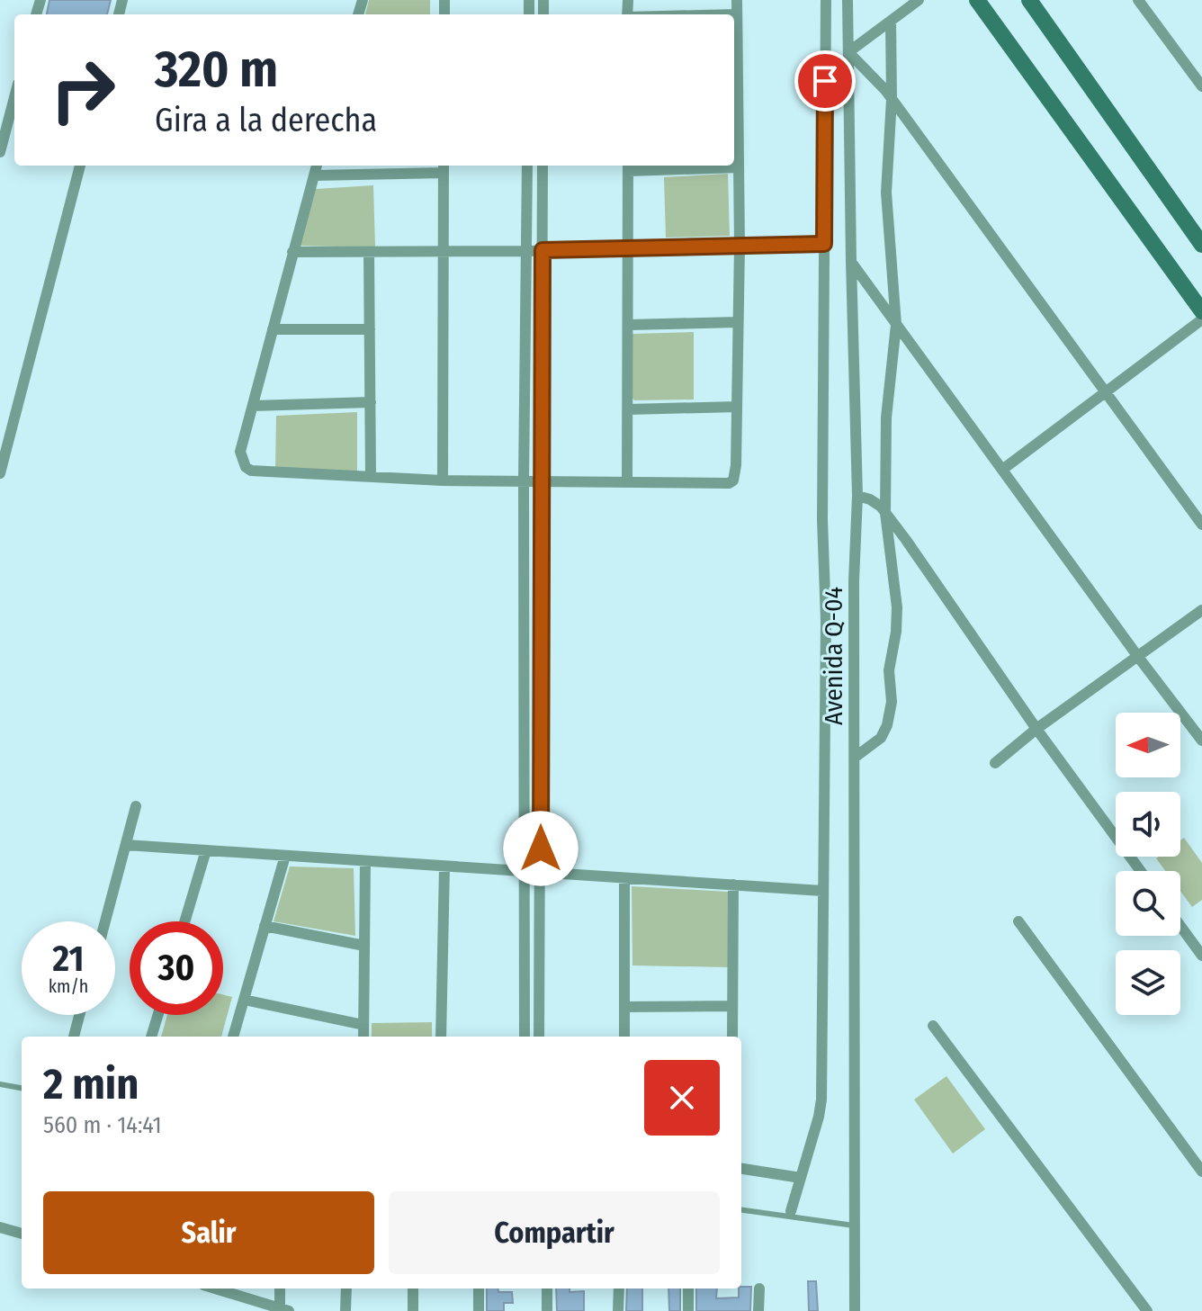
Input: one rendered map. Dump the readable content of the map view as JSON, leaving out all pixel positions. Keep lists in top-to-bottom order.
{
  "streets": {
    "street": ["Avenida Q-04"]
  },
  "north": "left",
  "page": {
    "turn": ["320 m", "Gira a la derecha"],
    "speed": "21 km/h",
    "limit": "30",
    "heading": ["2 min", "560 m · 14:41"],
    "buttons": ["Salir", "Compartir"]
  }
}
